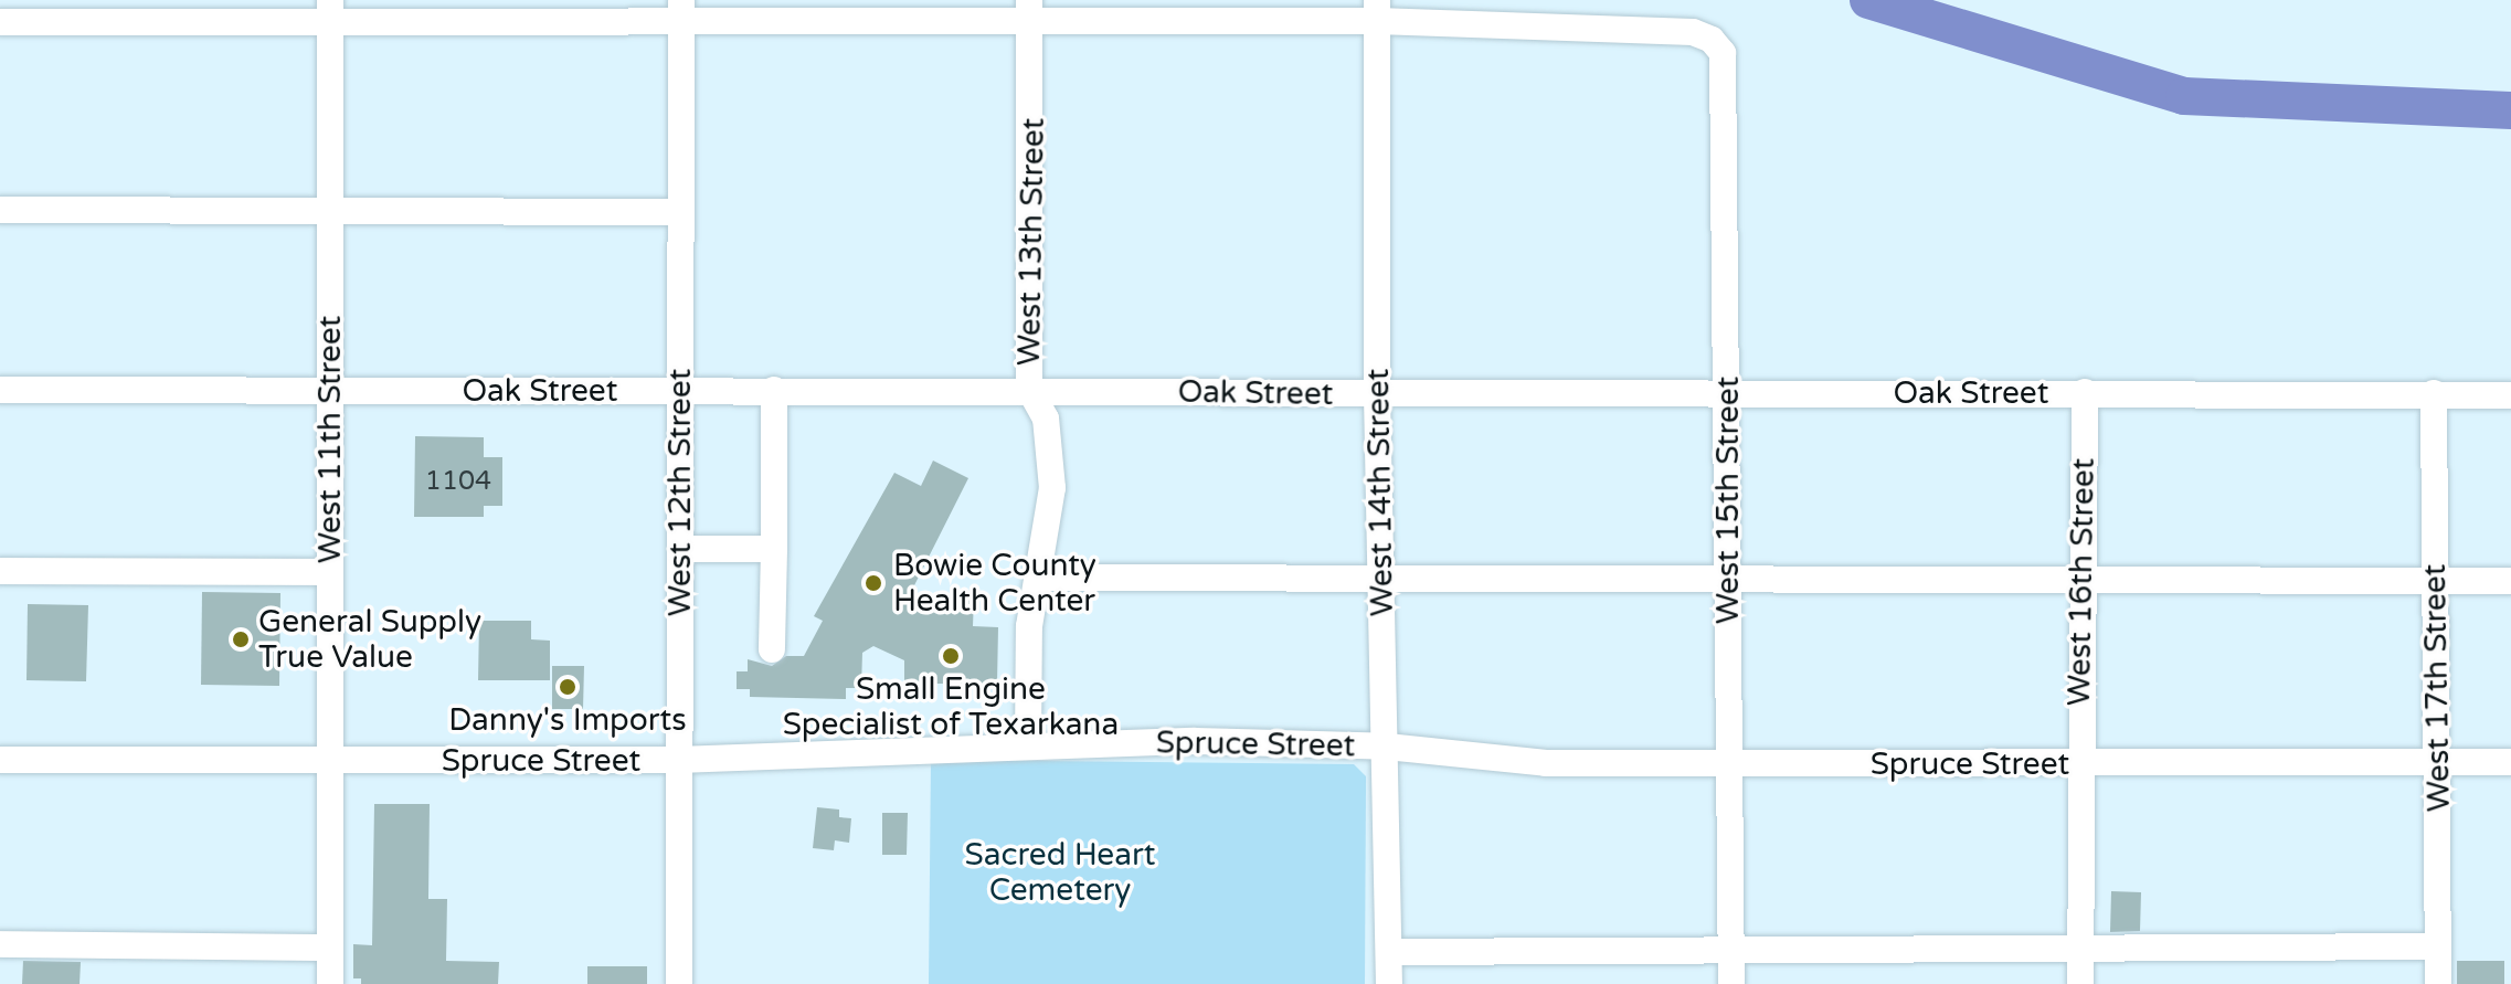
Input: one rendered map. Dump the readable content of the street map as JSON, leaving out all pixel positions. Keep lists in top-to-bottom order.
{
  "streets": {
    "street": [
      "West 13th Street",
      "Oak Street",
      "West 11th Street",
      "West 12th Street",
      "West 14th Street",
      "West 15th Street",
      "West 16th Street",
      "West 17th Street",
      "Spruce Street"
    ]
  },
  "crossings": [
    ["West 13th Street", "Oak Street"],
    ["West 13th Street", "Spruce Street"],
    ["Oak Street", "West 11th Street"],
    ["Oak Street", "West 12th Street"],
    ["Oak Street", "West 14th Street"],
    ["Oak Street", "West 15th Street"],
    ["Oak Street", "West 16th Street"],
    ["Oak Street", "West 17th Street"],
    ["West 11th Street", "Spruce Street"],
    ["West 12th Street", "Spruce Street"],
    ["West 14th Street", "West 15th Street"],
    ["West 14th Street", "Spruce Street"],
    ["West 15th Street", "Spruce Street"],
    ["West 16th Street", "Spruce Street"],
    ["West 17th Street", "Spruce Street"]
  ],
  "parks": ["Sacred Heart Cemetery"],
  "places": [
    "Bowie County Health Center",
    "General Supply True Value",
    "Small Engine Specialist of Texarkana",
    "Danny's Imports"
  ],
  "house_numbers": ["1104"]
}
